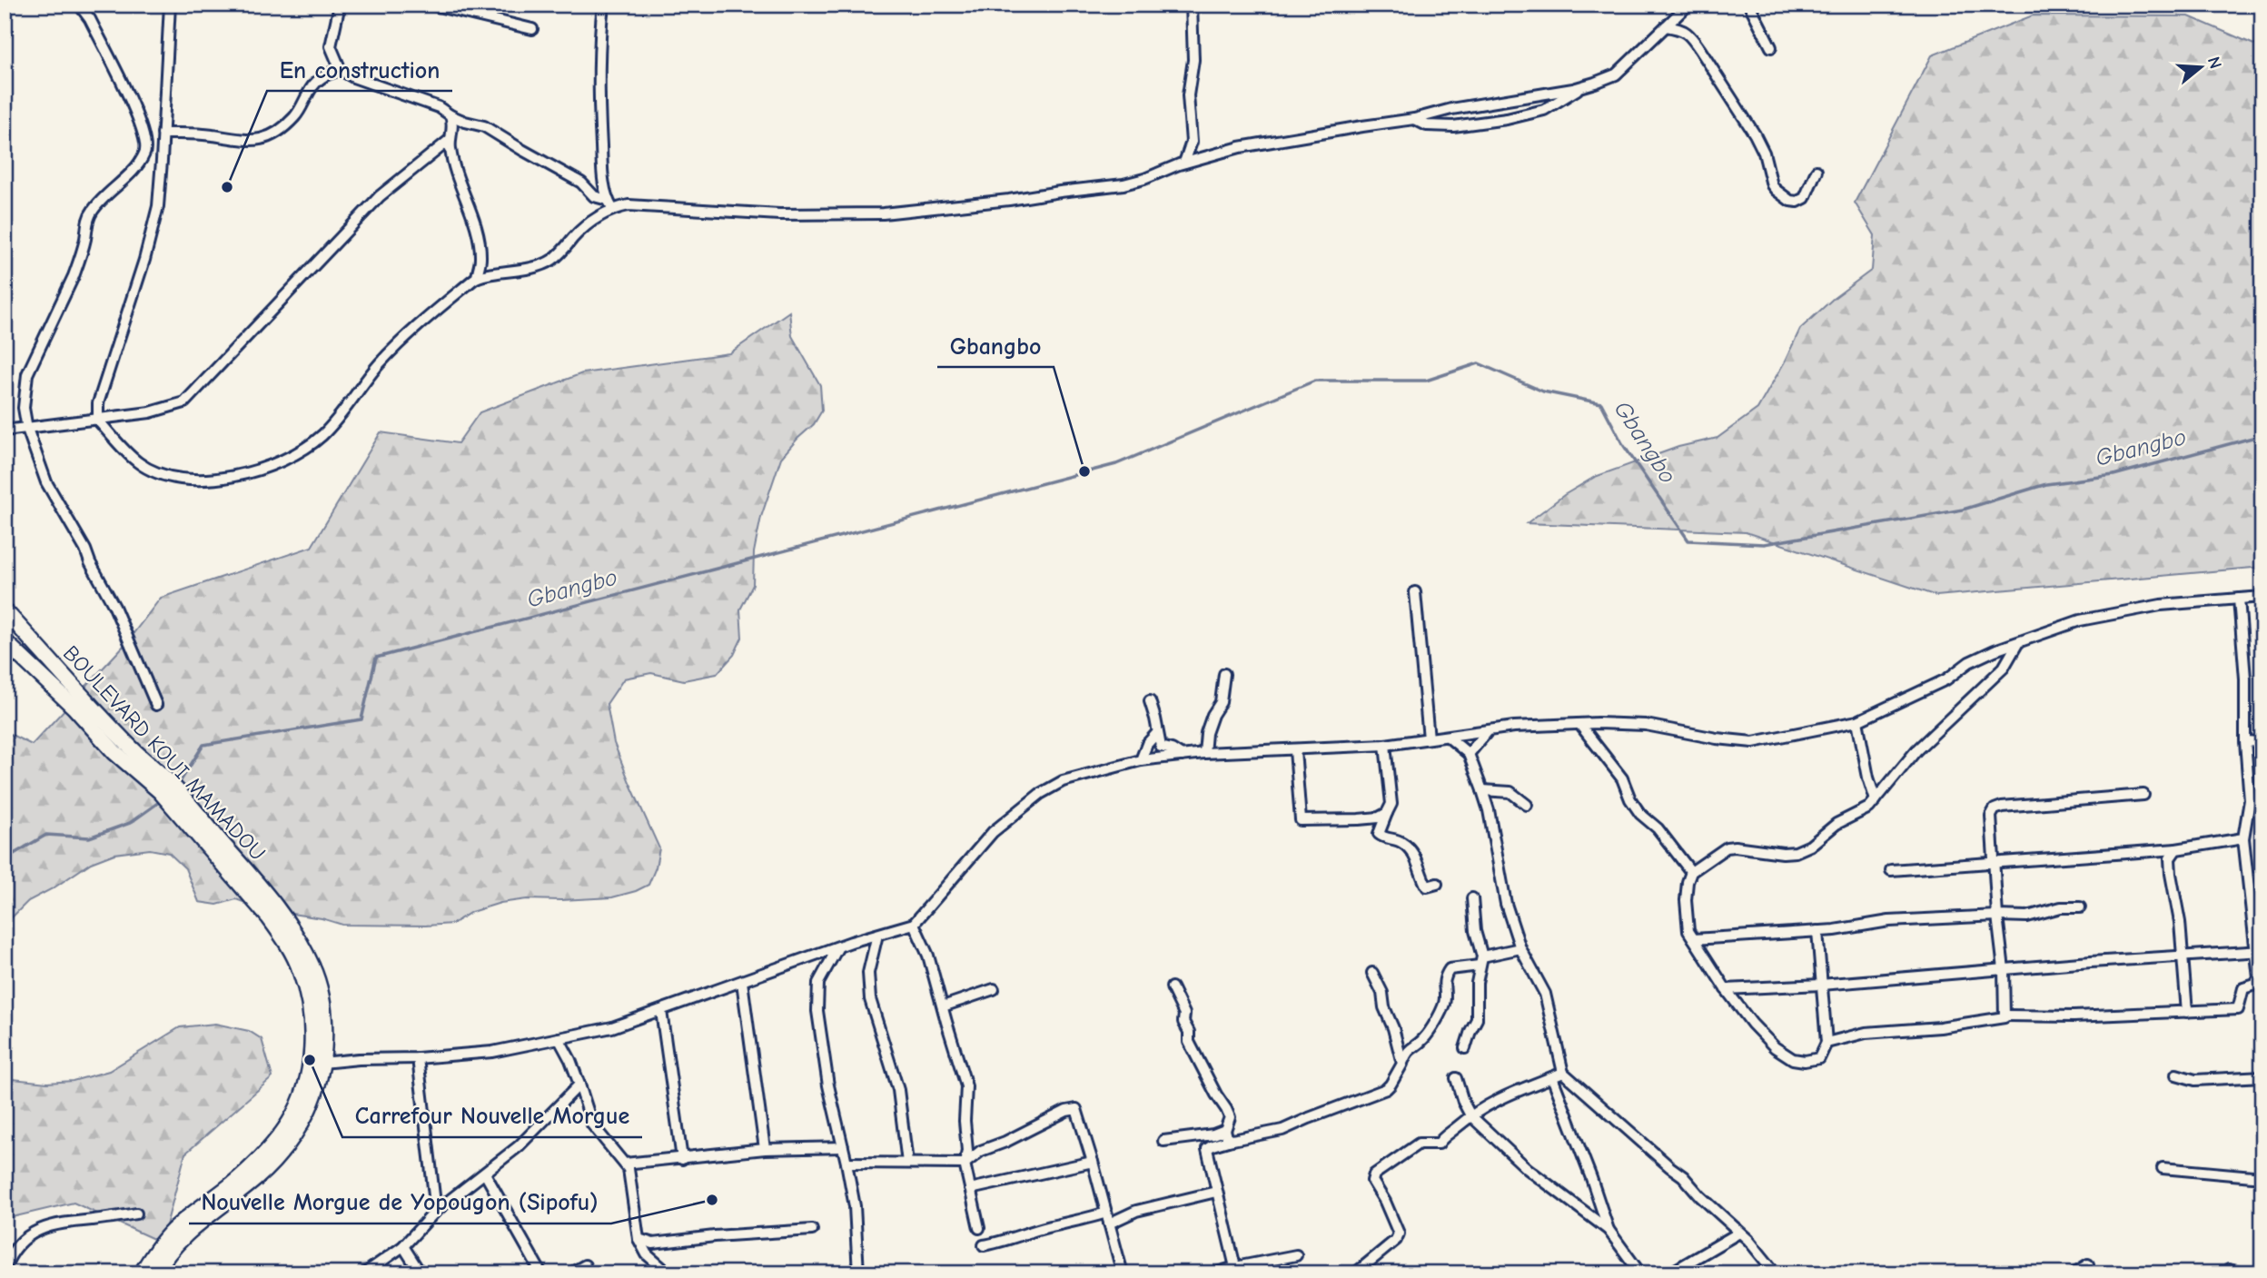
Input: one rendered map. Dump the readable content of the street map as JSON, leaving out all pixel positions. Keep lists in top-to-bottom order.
{
  "streets": {
    "main road": ["BOULEVARD KOUI MAMADOU"]
  },
  "water": ["Gbangbo"],
  "places": [
    "En construction",
    "Gbangbo",
    "Carrefour Nouvelle Morgue",
    "Nouvelle Morgue de Yopougon (Sipofu)"
  ],
  "north": "right"
}
